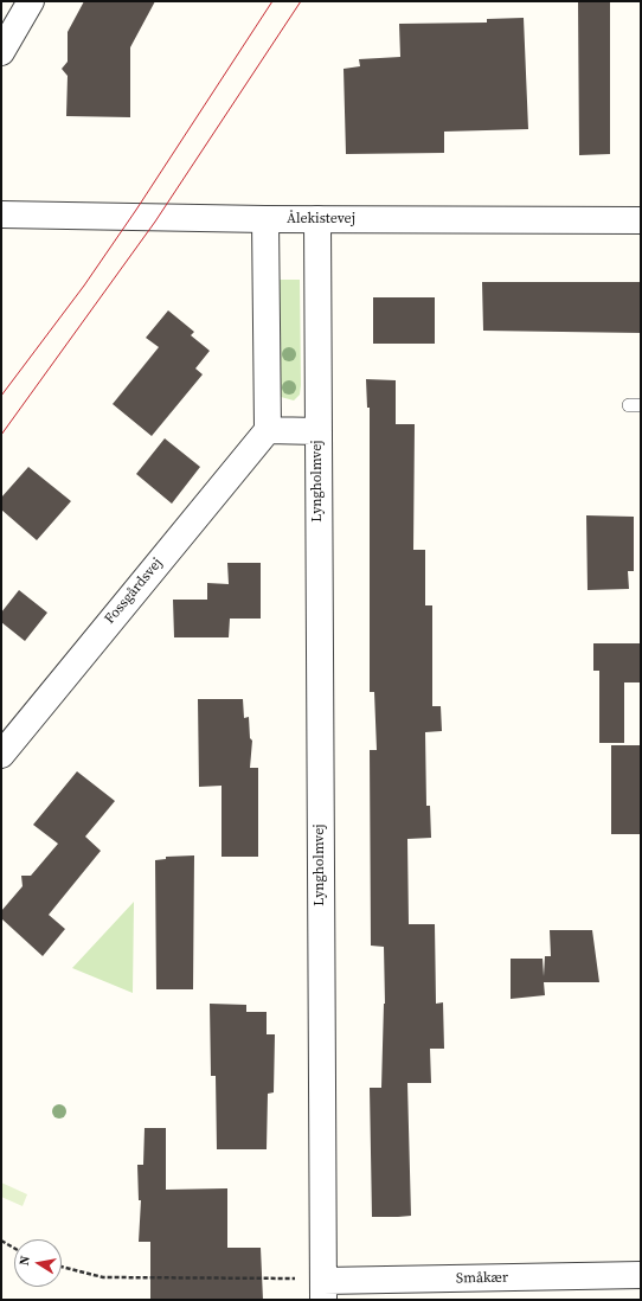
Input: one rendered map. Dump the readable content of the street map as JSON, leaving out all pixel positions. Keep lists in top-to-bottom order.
{
  "streets": {
    "street": [
      "Ålekistevej",
      "Lyngholmvej",
      "Fossgårdsvej",
      "Småkær"
    ]
  },
  "crossings": [
    ["Ålekistevej", "Lyngholmvej"],
    ["Lyngholmvej", "Fossgårdsvej"],
    ["Lyngholmvej", "Småkær"]
  ],
  "north": "left"
}
